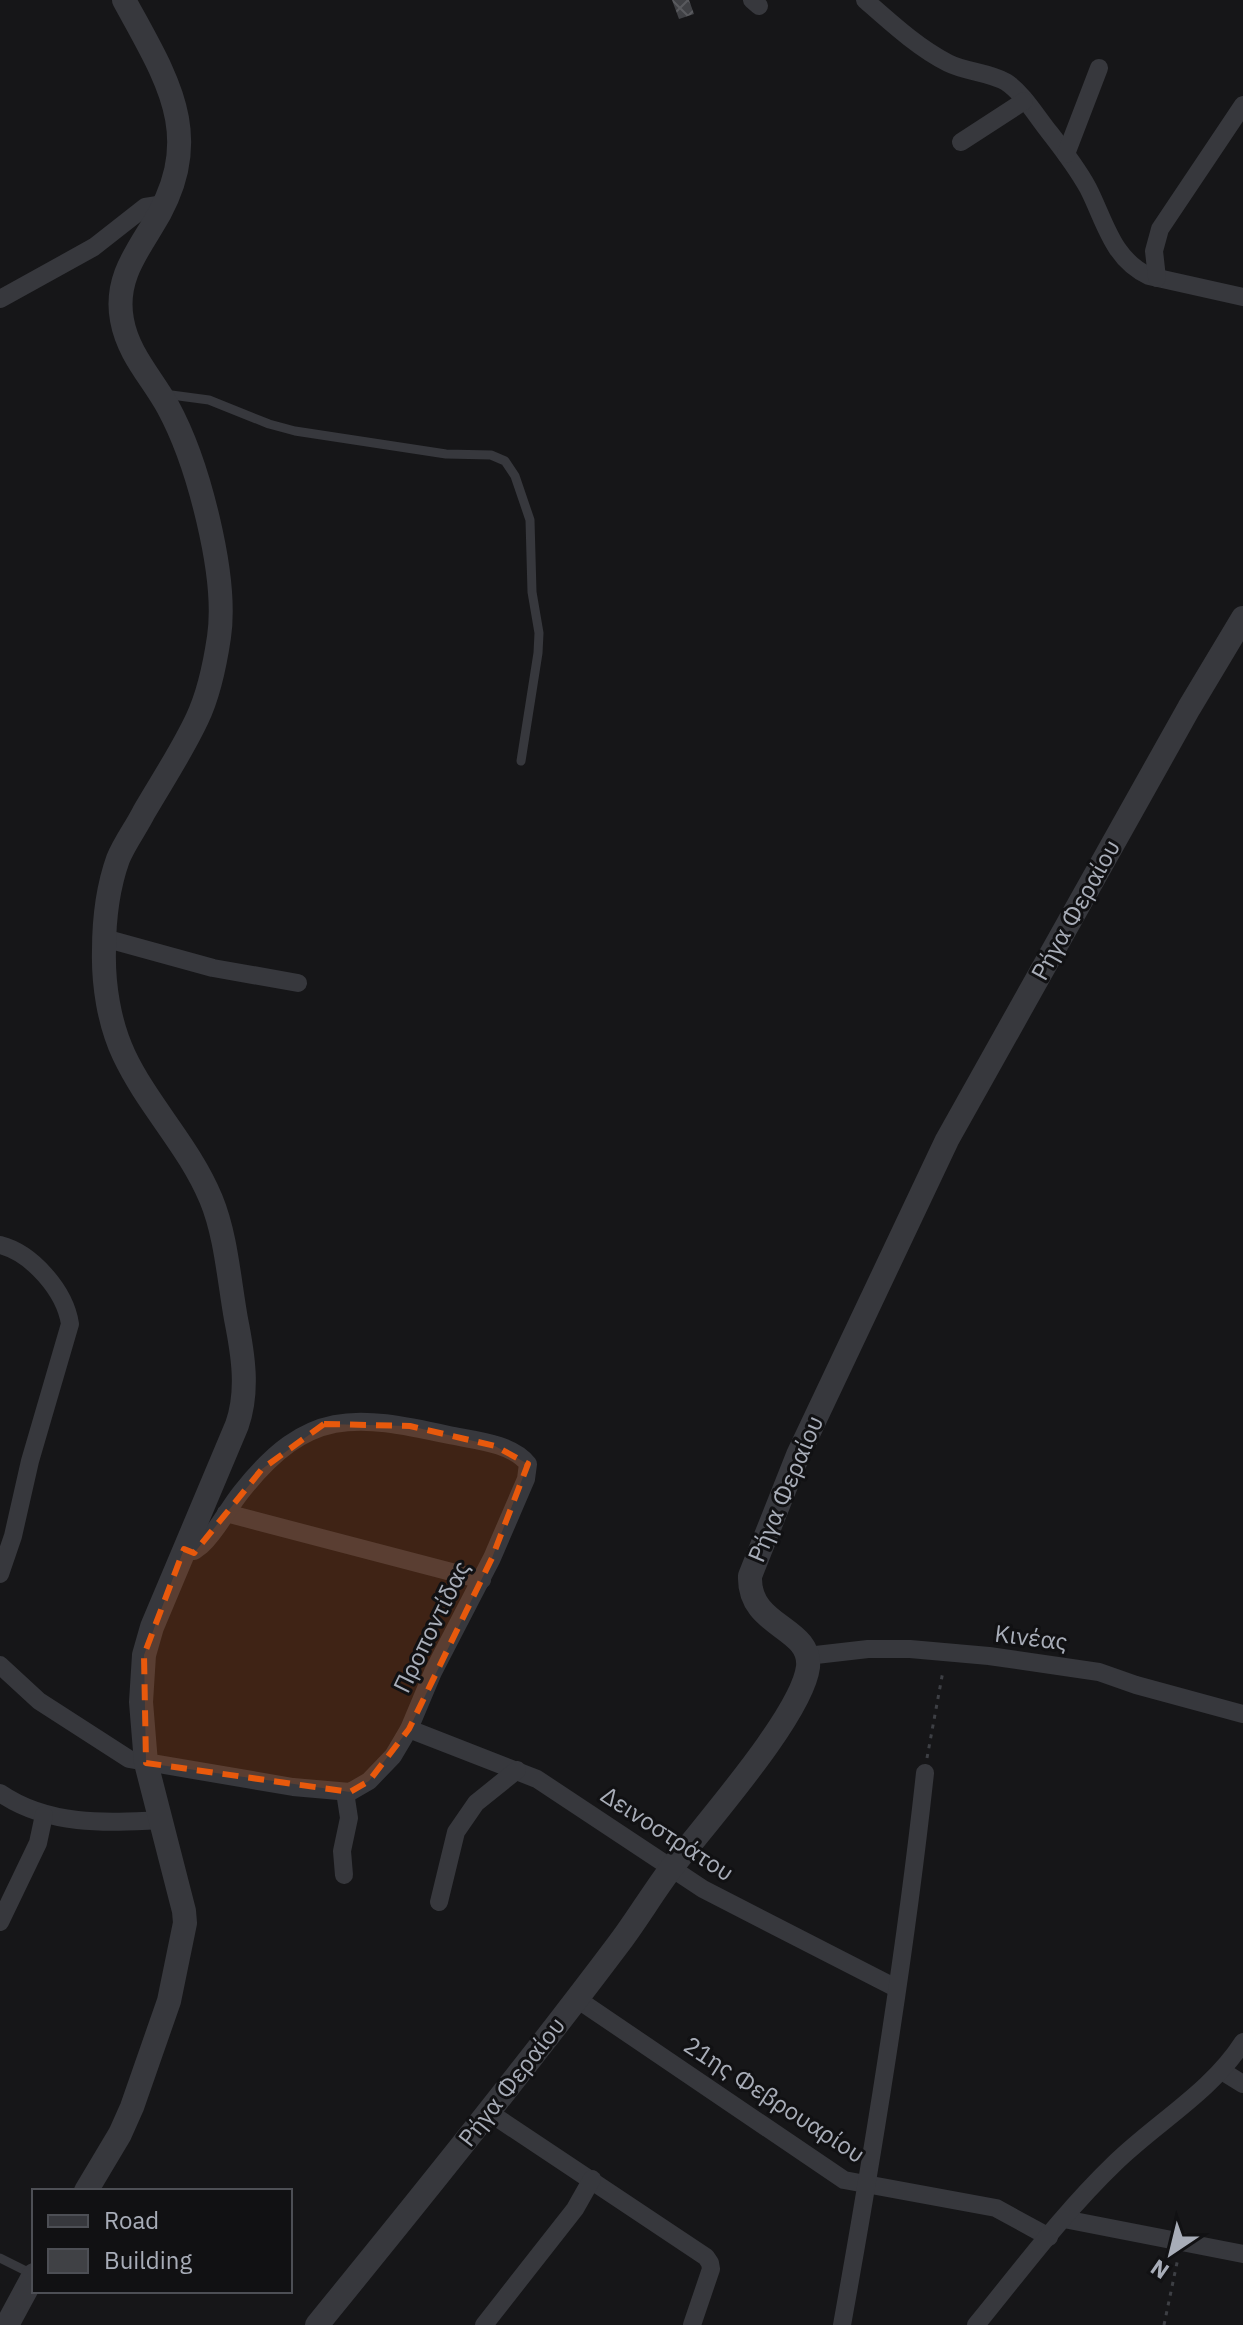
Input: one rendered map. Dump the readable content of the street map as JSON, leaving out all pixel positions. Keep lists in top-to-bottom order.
{
  "streets": {
    "street": [
      "Ρήγα Φεραίου",
      "Προποντίδας",
      "Κινέας",
      "Δεινοστράτου",
      "21ης Φεβρουαρίου"
    ]
  },
  "crossings": [
    ["Ρήγα Φεραίου", "Κινέας"],
    ["Ρήγα Φεραίου", "Δεινοστράτου"],
    ["Ρήγα Φεραίου", "21ης Φεβρουαρίου"],
    ["Προποντίδας", "Δεινοστράτου"]
  ],
  "legend": ["Road", "Building"],
  "north": "bottom left"
}
